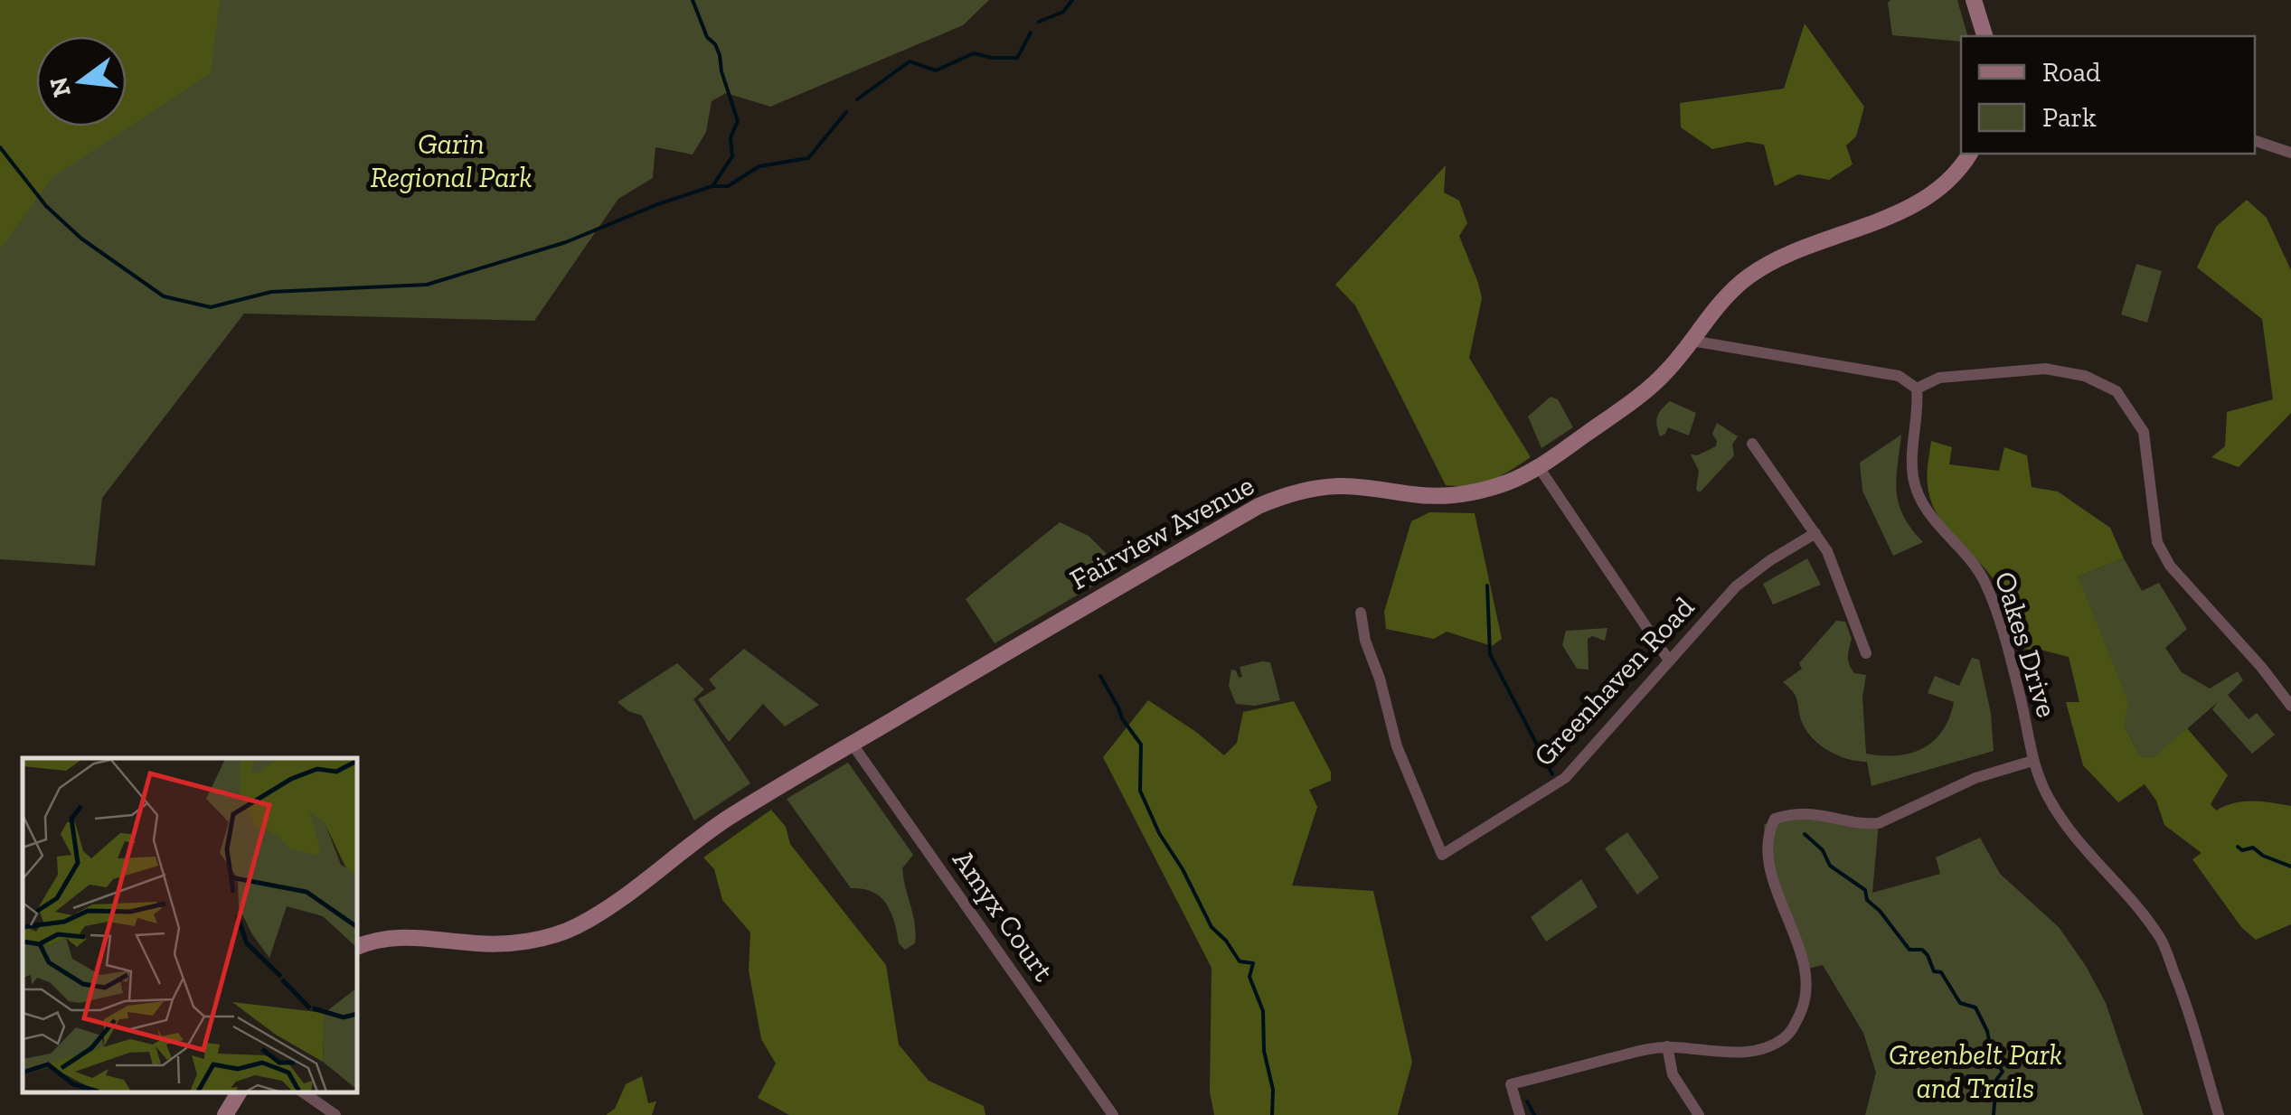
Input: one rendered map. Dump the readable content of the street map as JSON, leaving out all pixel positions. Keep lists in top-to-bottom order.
{
  "streets": {
    "main road": ["Fairview Avenue"],
    "street": ["Oakes Drive", "Greenhaven Road", "Amyx Court"]
  },
  "crossings": [
    ["Fairview Avenue", "Amyx Court"]
  ],
  "parks": ["Garin Regional Park", "Greenbelt Park and Trails"],
  "legend": ["Road", "Park"],
  "north": "left"
}
